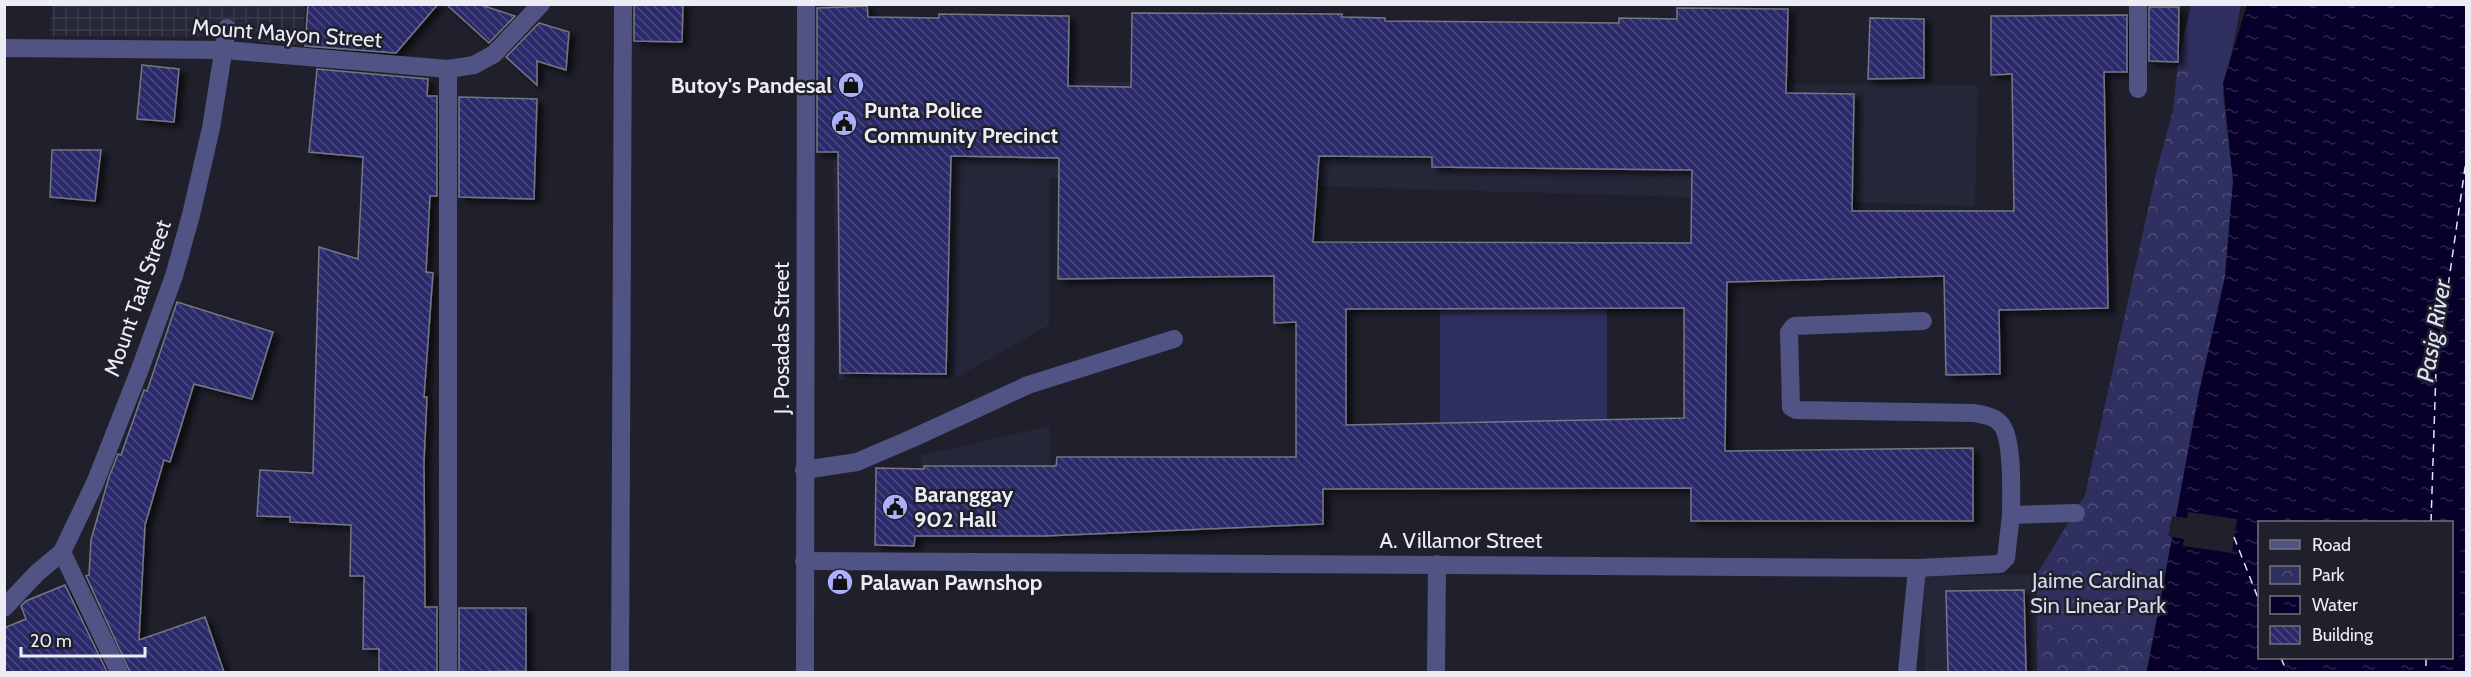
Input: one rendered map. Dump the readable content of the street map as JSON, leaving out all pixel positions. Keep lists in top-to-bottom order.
{
  "streets": {
    "street": [
      "Mount Mayon Street",
      "Mount Taal Street",
      "J. Posadas Street",
      "A. Villamor Street"
    ]
  },
  "crossings": [
    ["Mount Mayon Street", "Mount Taal Street"],
    ["J. Posadas Street", "A. Villamor Street"]
  ],
  "water": ["Pasig River"],
  "parks": ["Jaime Cardinal Sin Linear Park"],
  "places": {
    "shop": ["Butoy's Pandesal", "Palawan Pawnshop"],
    "public building": ["Punta Police Community Precinct", "Baranggay 902 Hall"]
  },
  "legend": [
    "Road",
    "Park",
    "Water",
    "Building"
  ],
  "scale_bar": "20 m"
}
